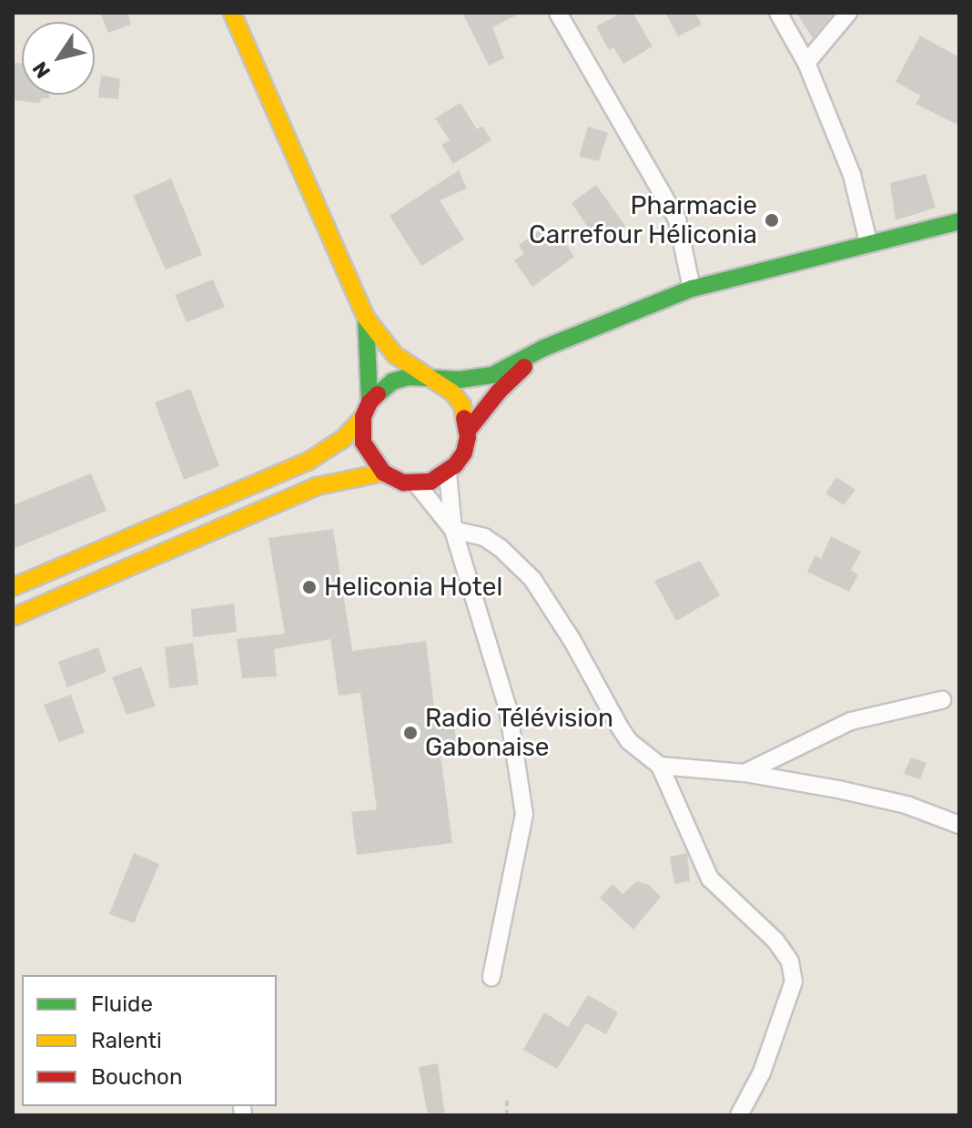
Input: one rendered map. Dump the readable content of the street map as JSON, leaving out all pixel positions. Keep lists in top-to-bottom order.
{
  "places": ["Pharmacie Carrefour Héliconia", "Heliconia Hotel", "Radio Télévision Gabonaise"],
  "legend": ["Fluide", "Ralenti", "Bouchon"],
  "north": "bottom left"
}
